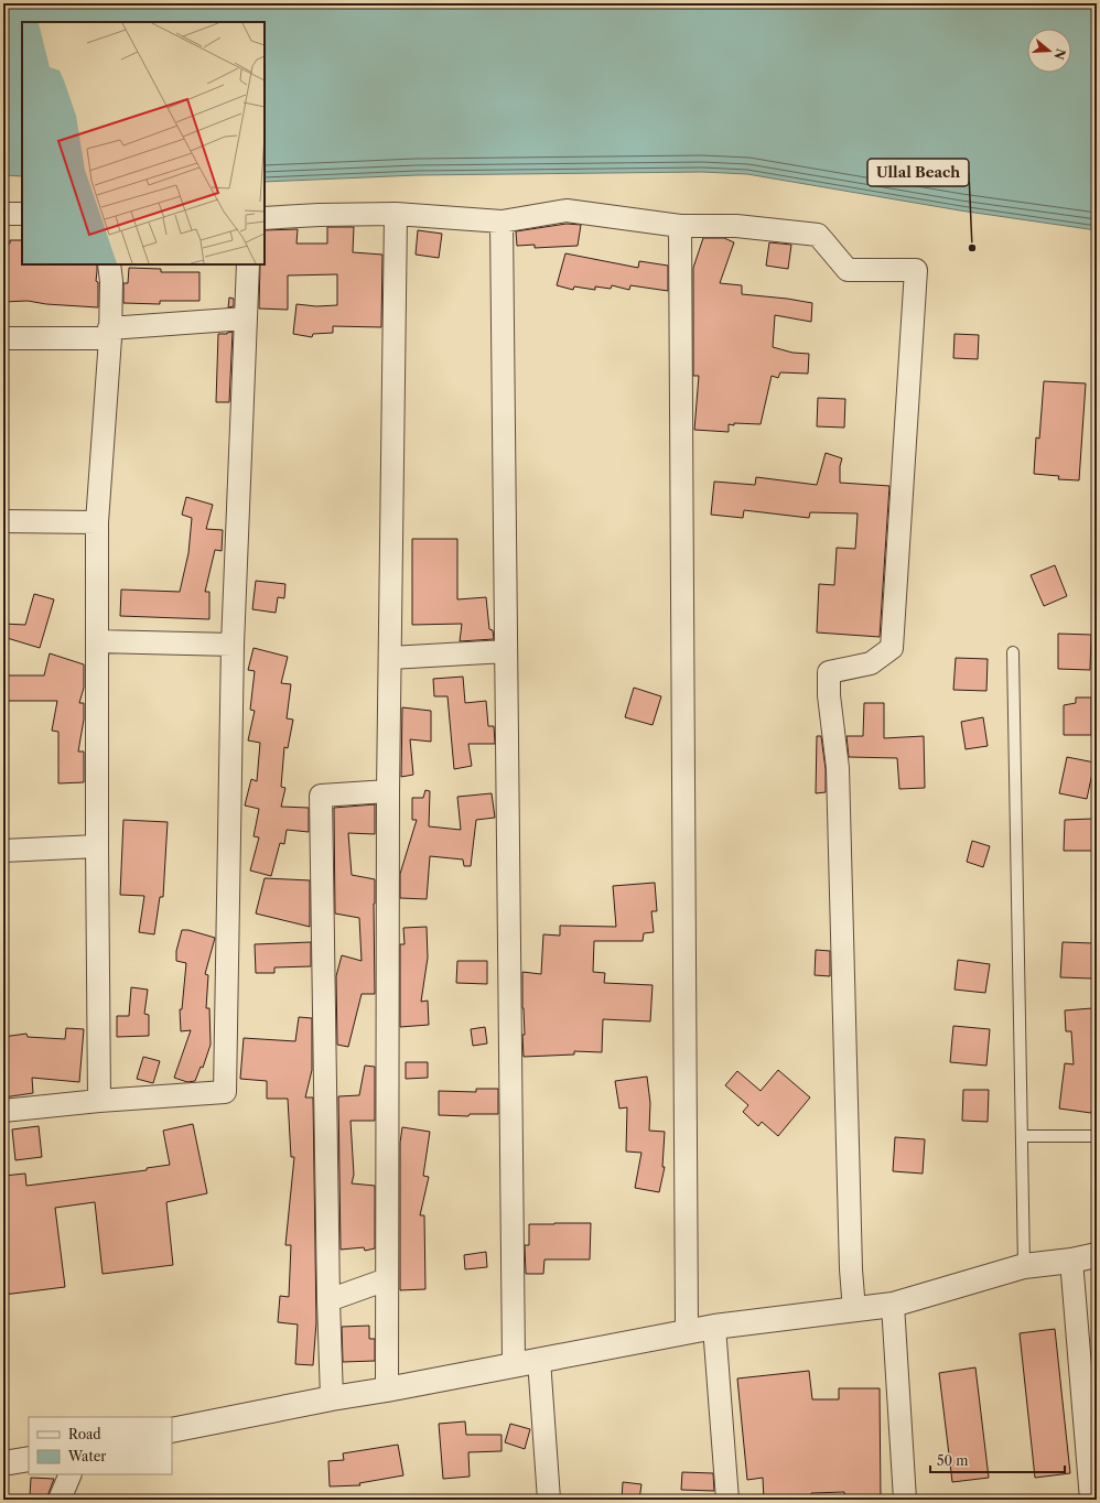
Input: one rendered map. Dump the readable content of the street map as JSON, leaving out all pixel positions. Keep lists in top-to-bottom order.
{
  "places": ["Ullal Beach"],
  "legend": ["Road", "Water"],
  "scale_bar": "50 m",
  "north": "right"
}
